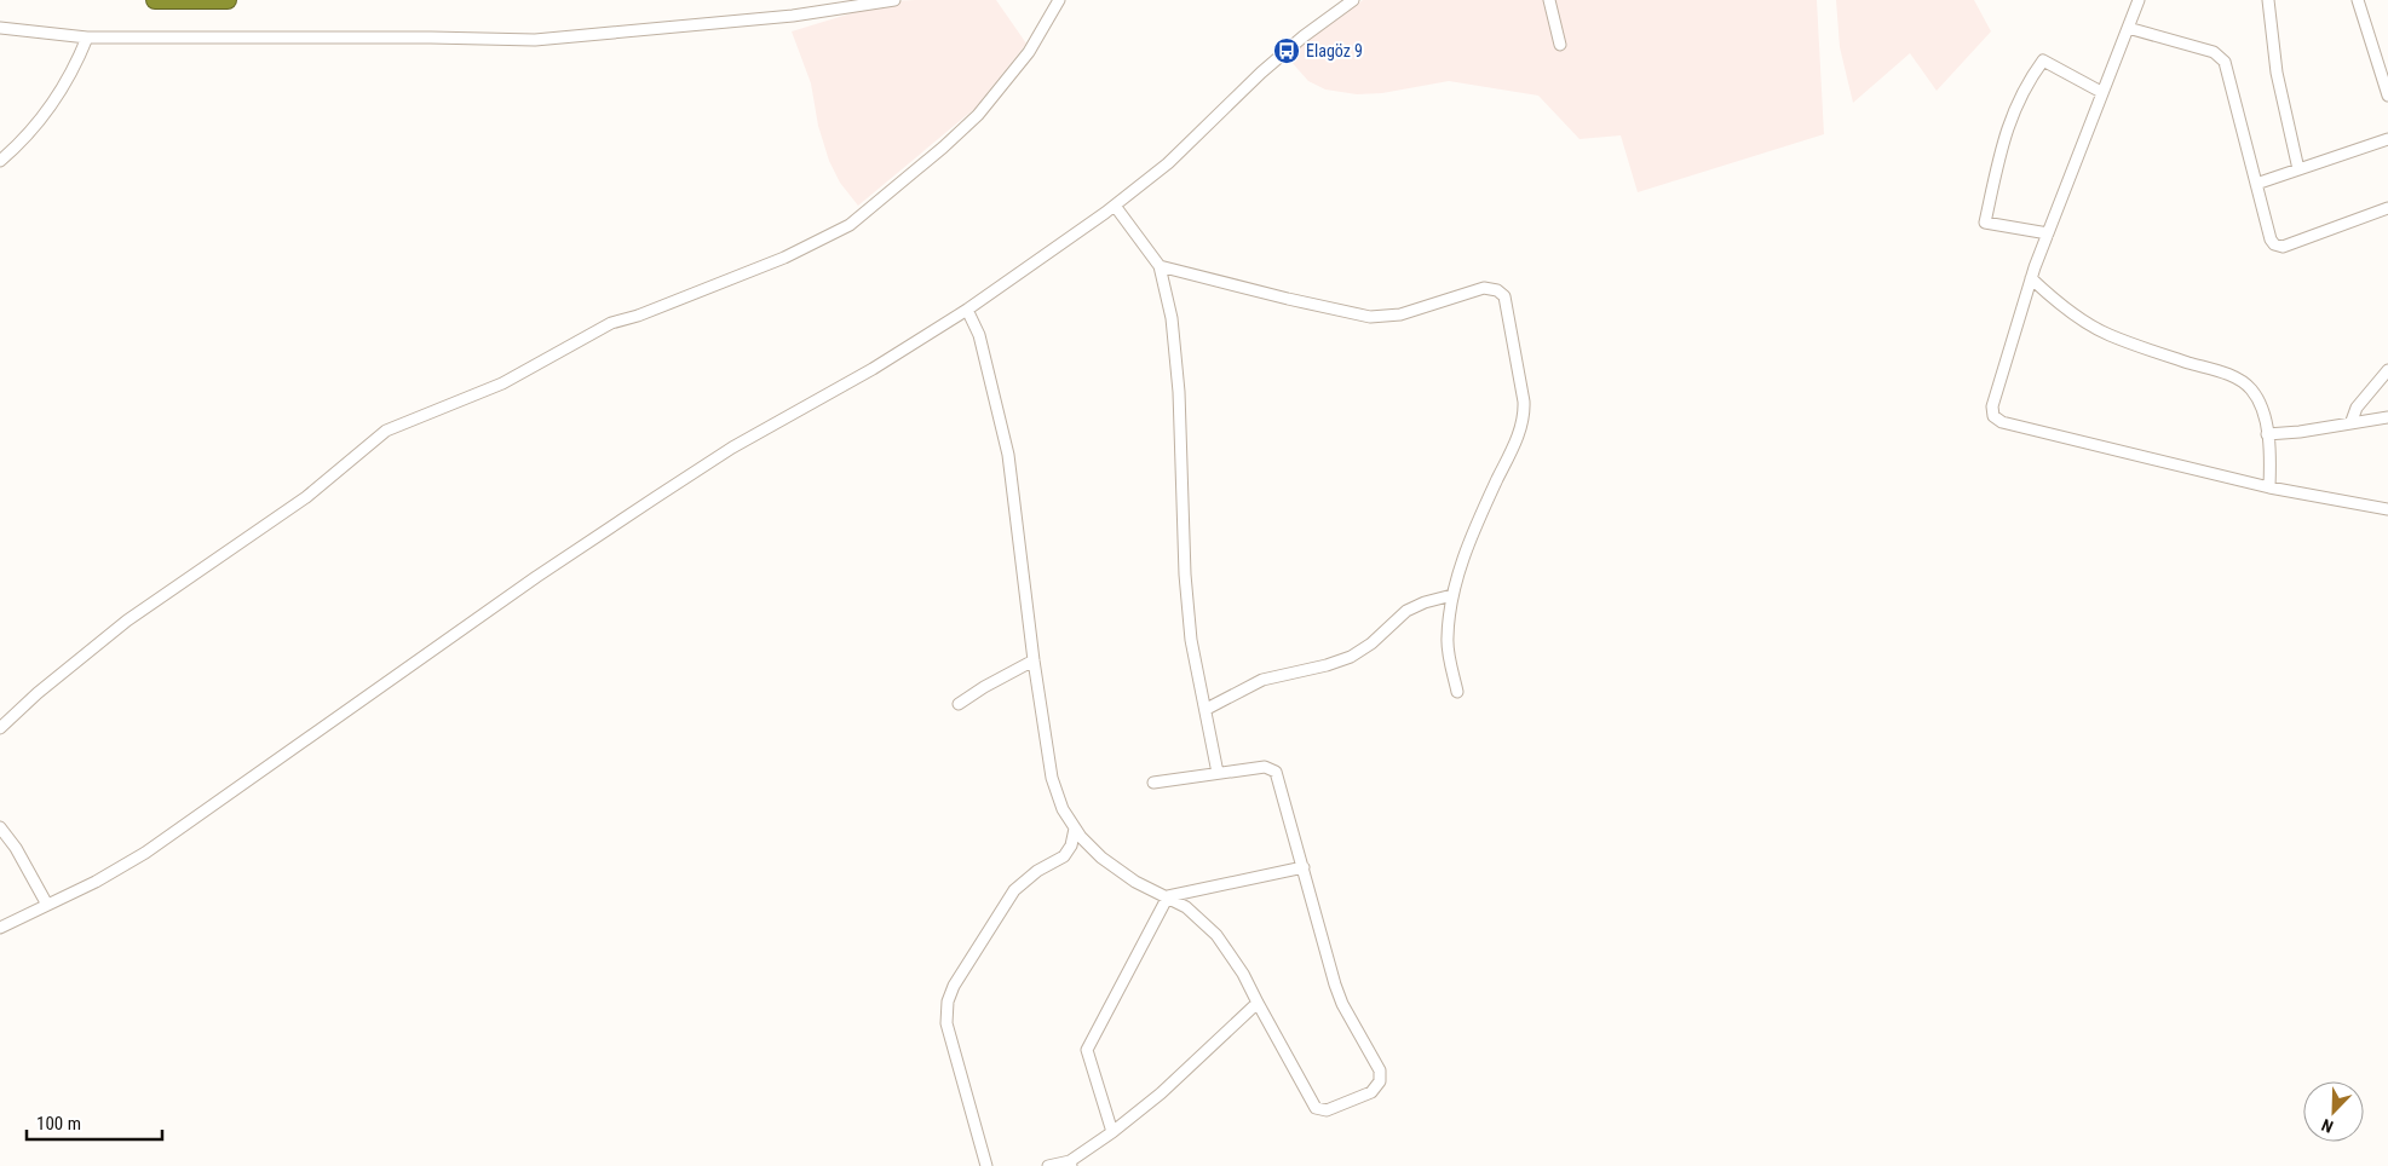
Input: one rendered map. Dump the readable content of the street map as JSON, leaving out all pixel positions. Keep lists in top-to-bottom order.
{
  "places": {
    "bus stop": ["Elagöz 9"]
  },
  "scale_bar": "100 m",
  "north": "bottom left"
}
